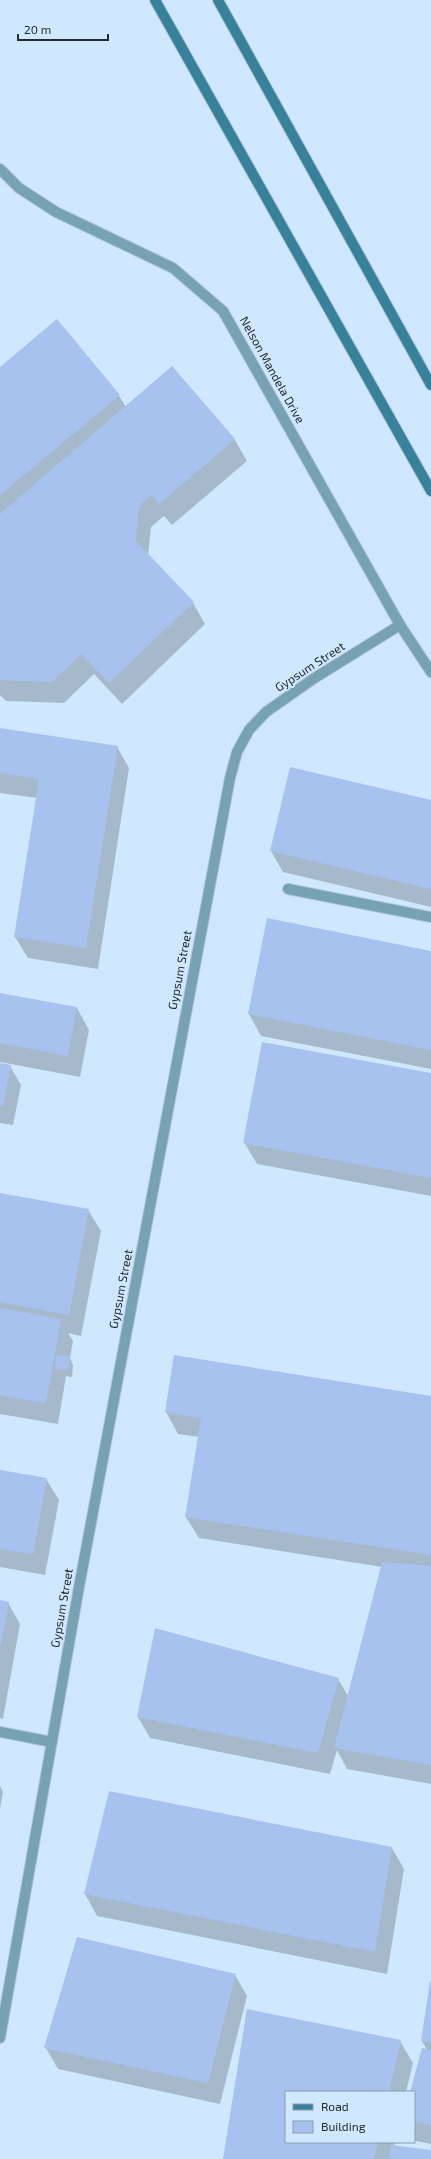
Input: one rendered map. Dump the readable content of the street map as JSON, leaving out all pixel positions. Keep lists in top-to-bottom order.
{
  "streets": {
    "street": ["Nelson Mandela Drive", "Gypsum Street"]
  },
  "crossings": [
    ["Nelson Mandela Drive", "Gypsum Street"]
  ],
  "legend": ["Road", "Building"],
  "scale_bar": "20 m"
}
